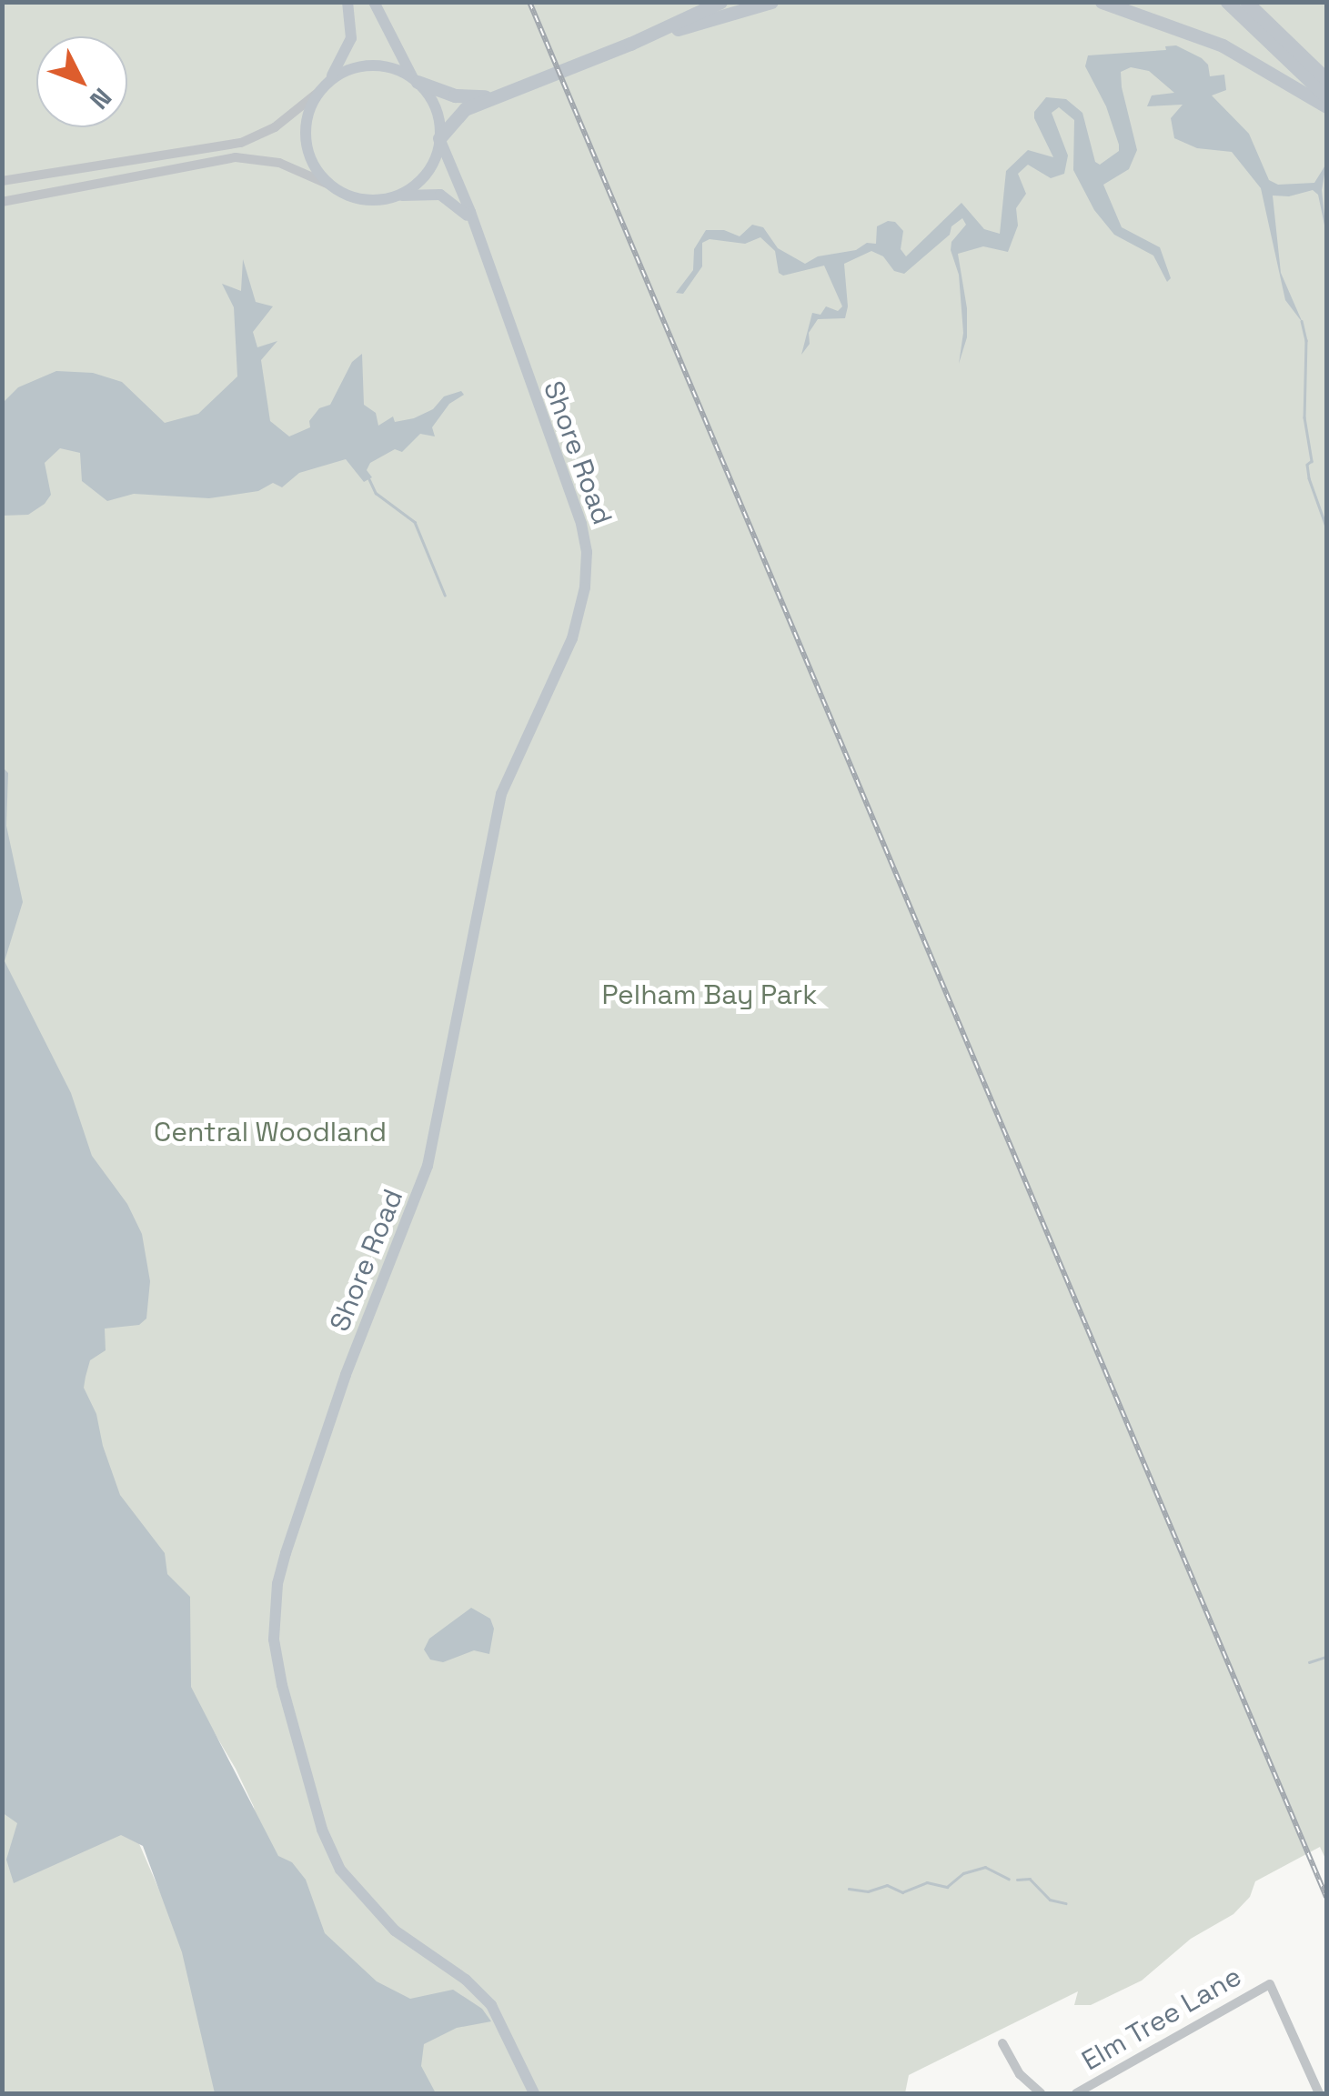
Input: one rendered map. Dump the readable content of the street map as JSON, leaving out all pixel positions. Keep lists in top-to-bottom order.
{
  "streets": {
    "main road": ["Shore Road"],
    "street": ["Elm Tree Lane"]
  },
  "parks": ["Pelham Bay Park", "Central Woodland"],
  "north": "bottom right"
}
